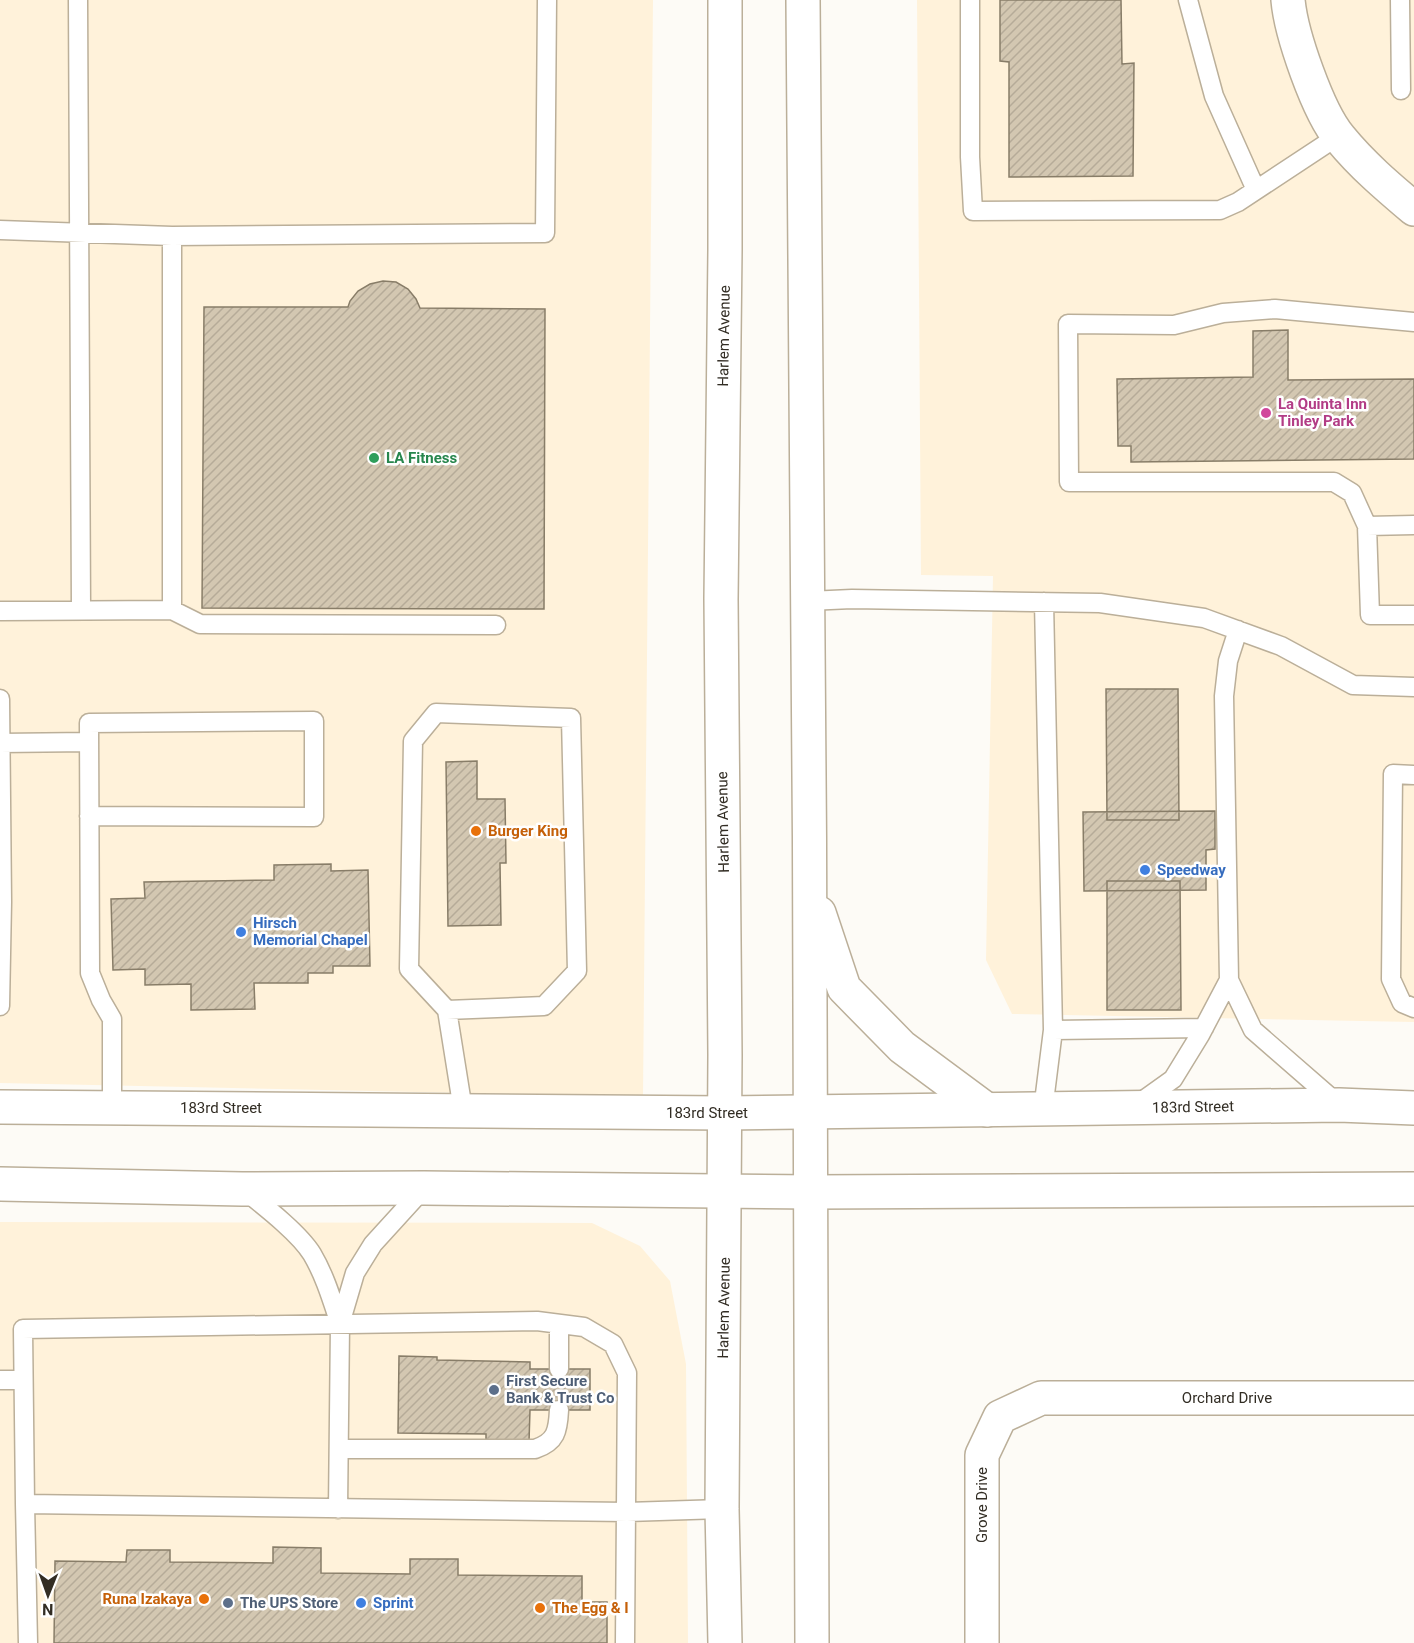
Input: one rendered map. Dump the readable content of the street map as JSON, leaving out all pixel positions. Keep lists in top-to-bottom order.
{
  "streets": {
    "street": [
      "Harlem Avenue",
      "183rd Street",
      "Orchard Drive",
      "Grove Drive"
    ]
  },
  "crossings": [
    ["Harlem Avenue", "183rd Street"],
    ["Orchard Drive", "Grove Drive"]
  ],
  "places": [
    "La Quinta Inn Tinley Park",
    "LA Fitness",
    "Burger King",
    "Speedway",
    "Hirsch Memorial Chapel",
    "First Secure Bank & Trust Co",
    "Runa Izakaya",
    "The UPS Store",
    "Sprint",
    "The Egg & I"
  ],
  "north": "bottom"
}
